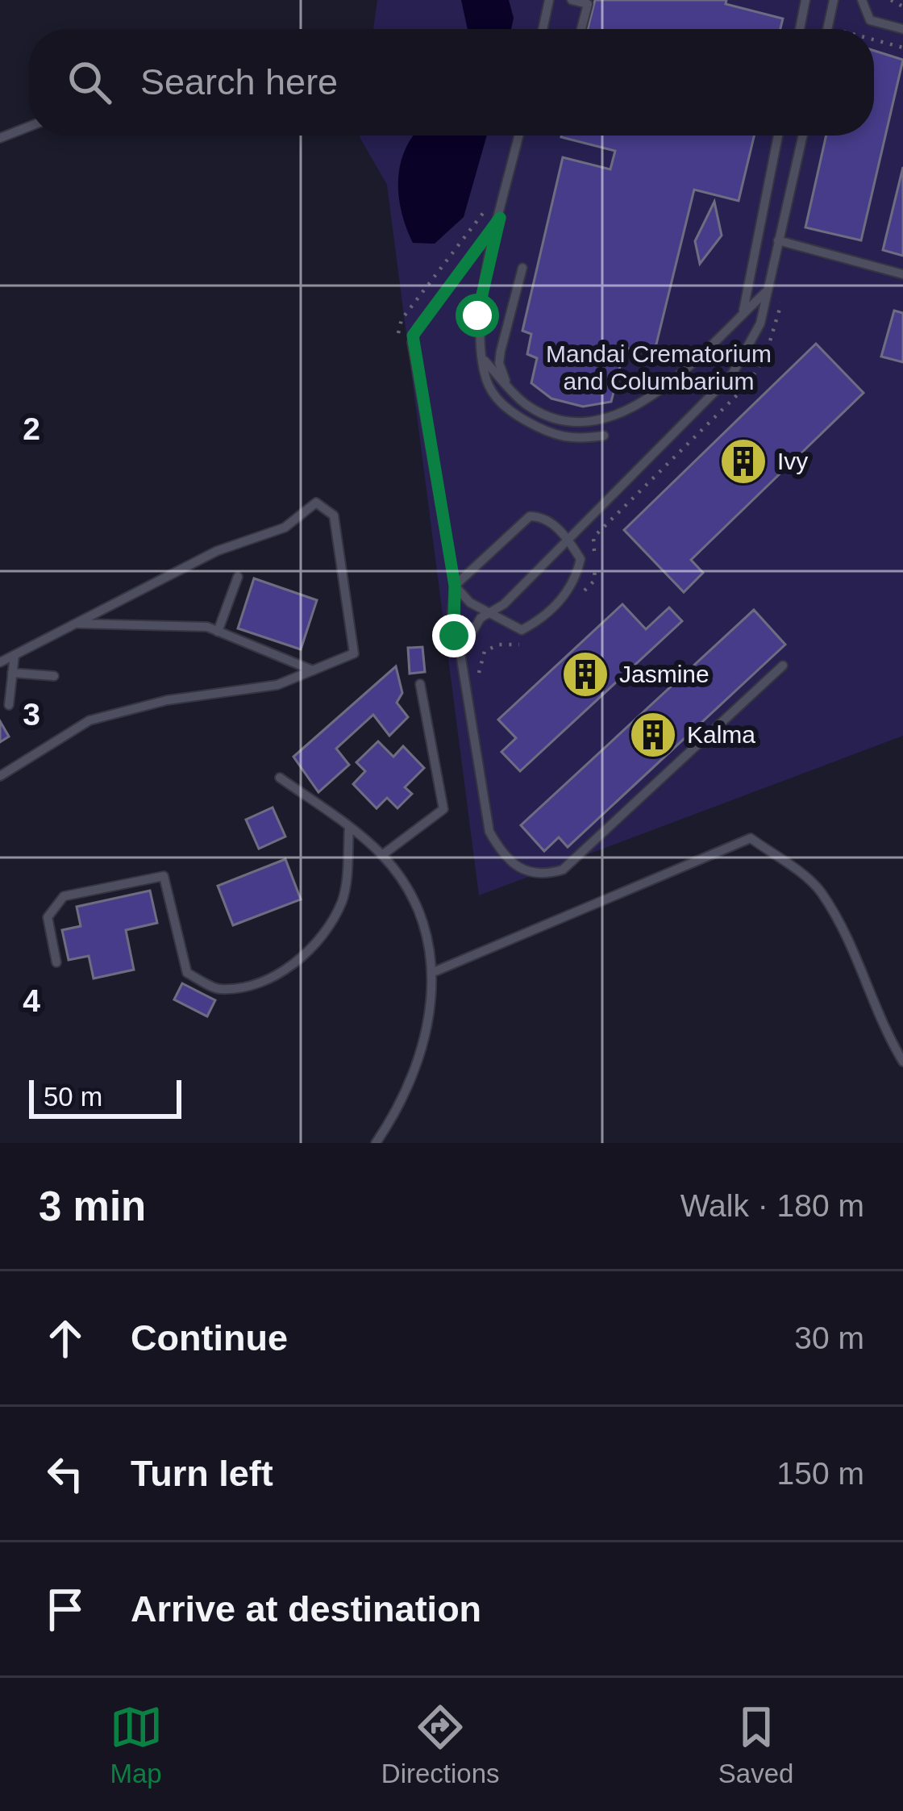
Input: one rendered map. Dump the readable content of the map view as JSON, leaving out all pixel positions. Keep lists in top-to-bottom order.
{
  "parks": ["Mandai Crematorium and Columbarium"],
  "places": {
    "building": ["Ivy", "Jasmine", "Kalma"]
  },
  "scale_bar": "50 m",
  "page": {
    "search": "Search here",
    "scale": "50 m",
    "heading": ["3 min", "Walk · 180 m"],
    "list": [
      ["Continue", "30 m"],
      ["Turn left", "150 m"],
      "Arrive at destination"
    ],
    "nav": ["Map", "Directions", "Saved"]
  },
  "grid": {
    "rows": ["2", "3", "4"]
  }
}
